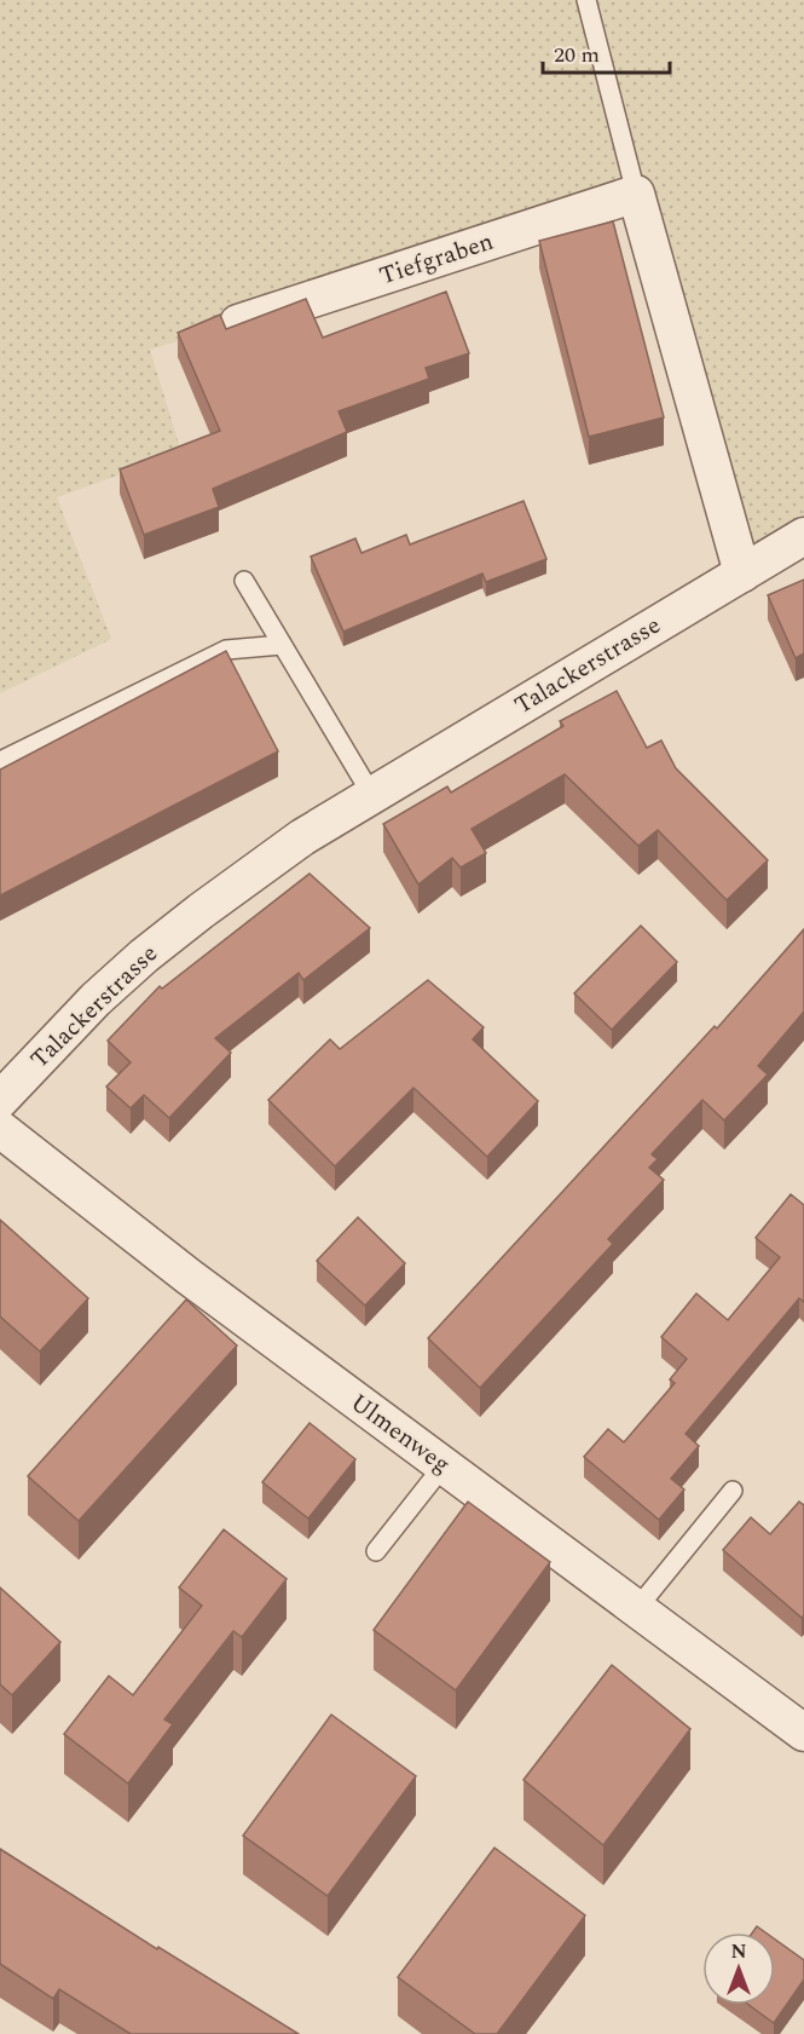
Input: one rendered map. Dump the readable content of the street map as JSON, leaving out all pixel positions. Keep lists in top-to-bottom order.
{
  "streets": {
    "street": ["Tiefgraben", "Talackerstrasse", "Ulmenweg"]
  },
  "scale_bar": "20 m",
  "north": "top"
}
